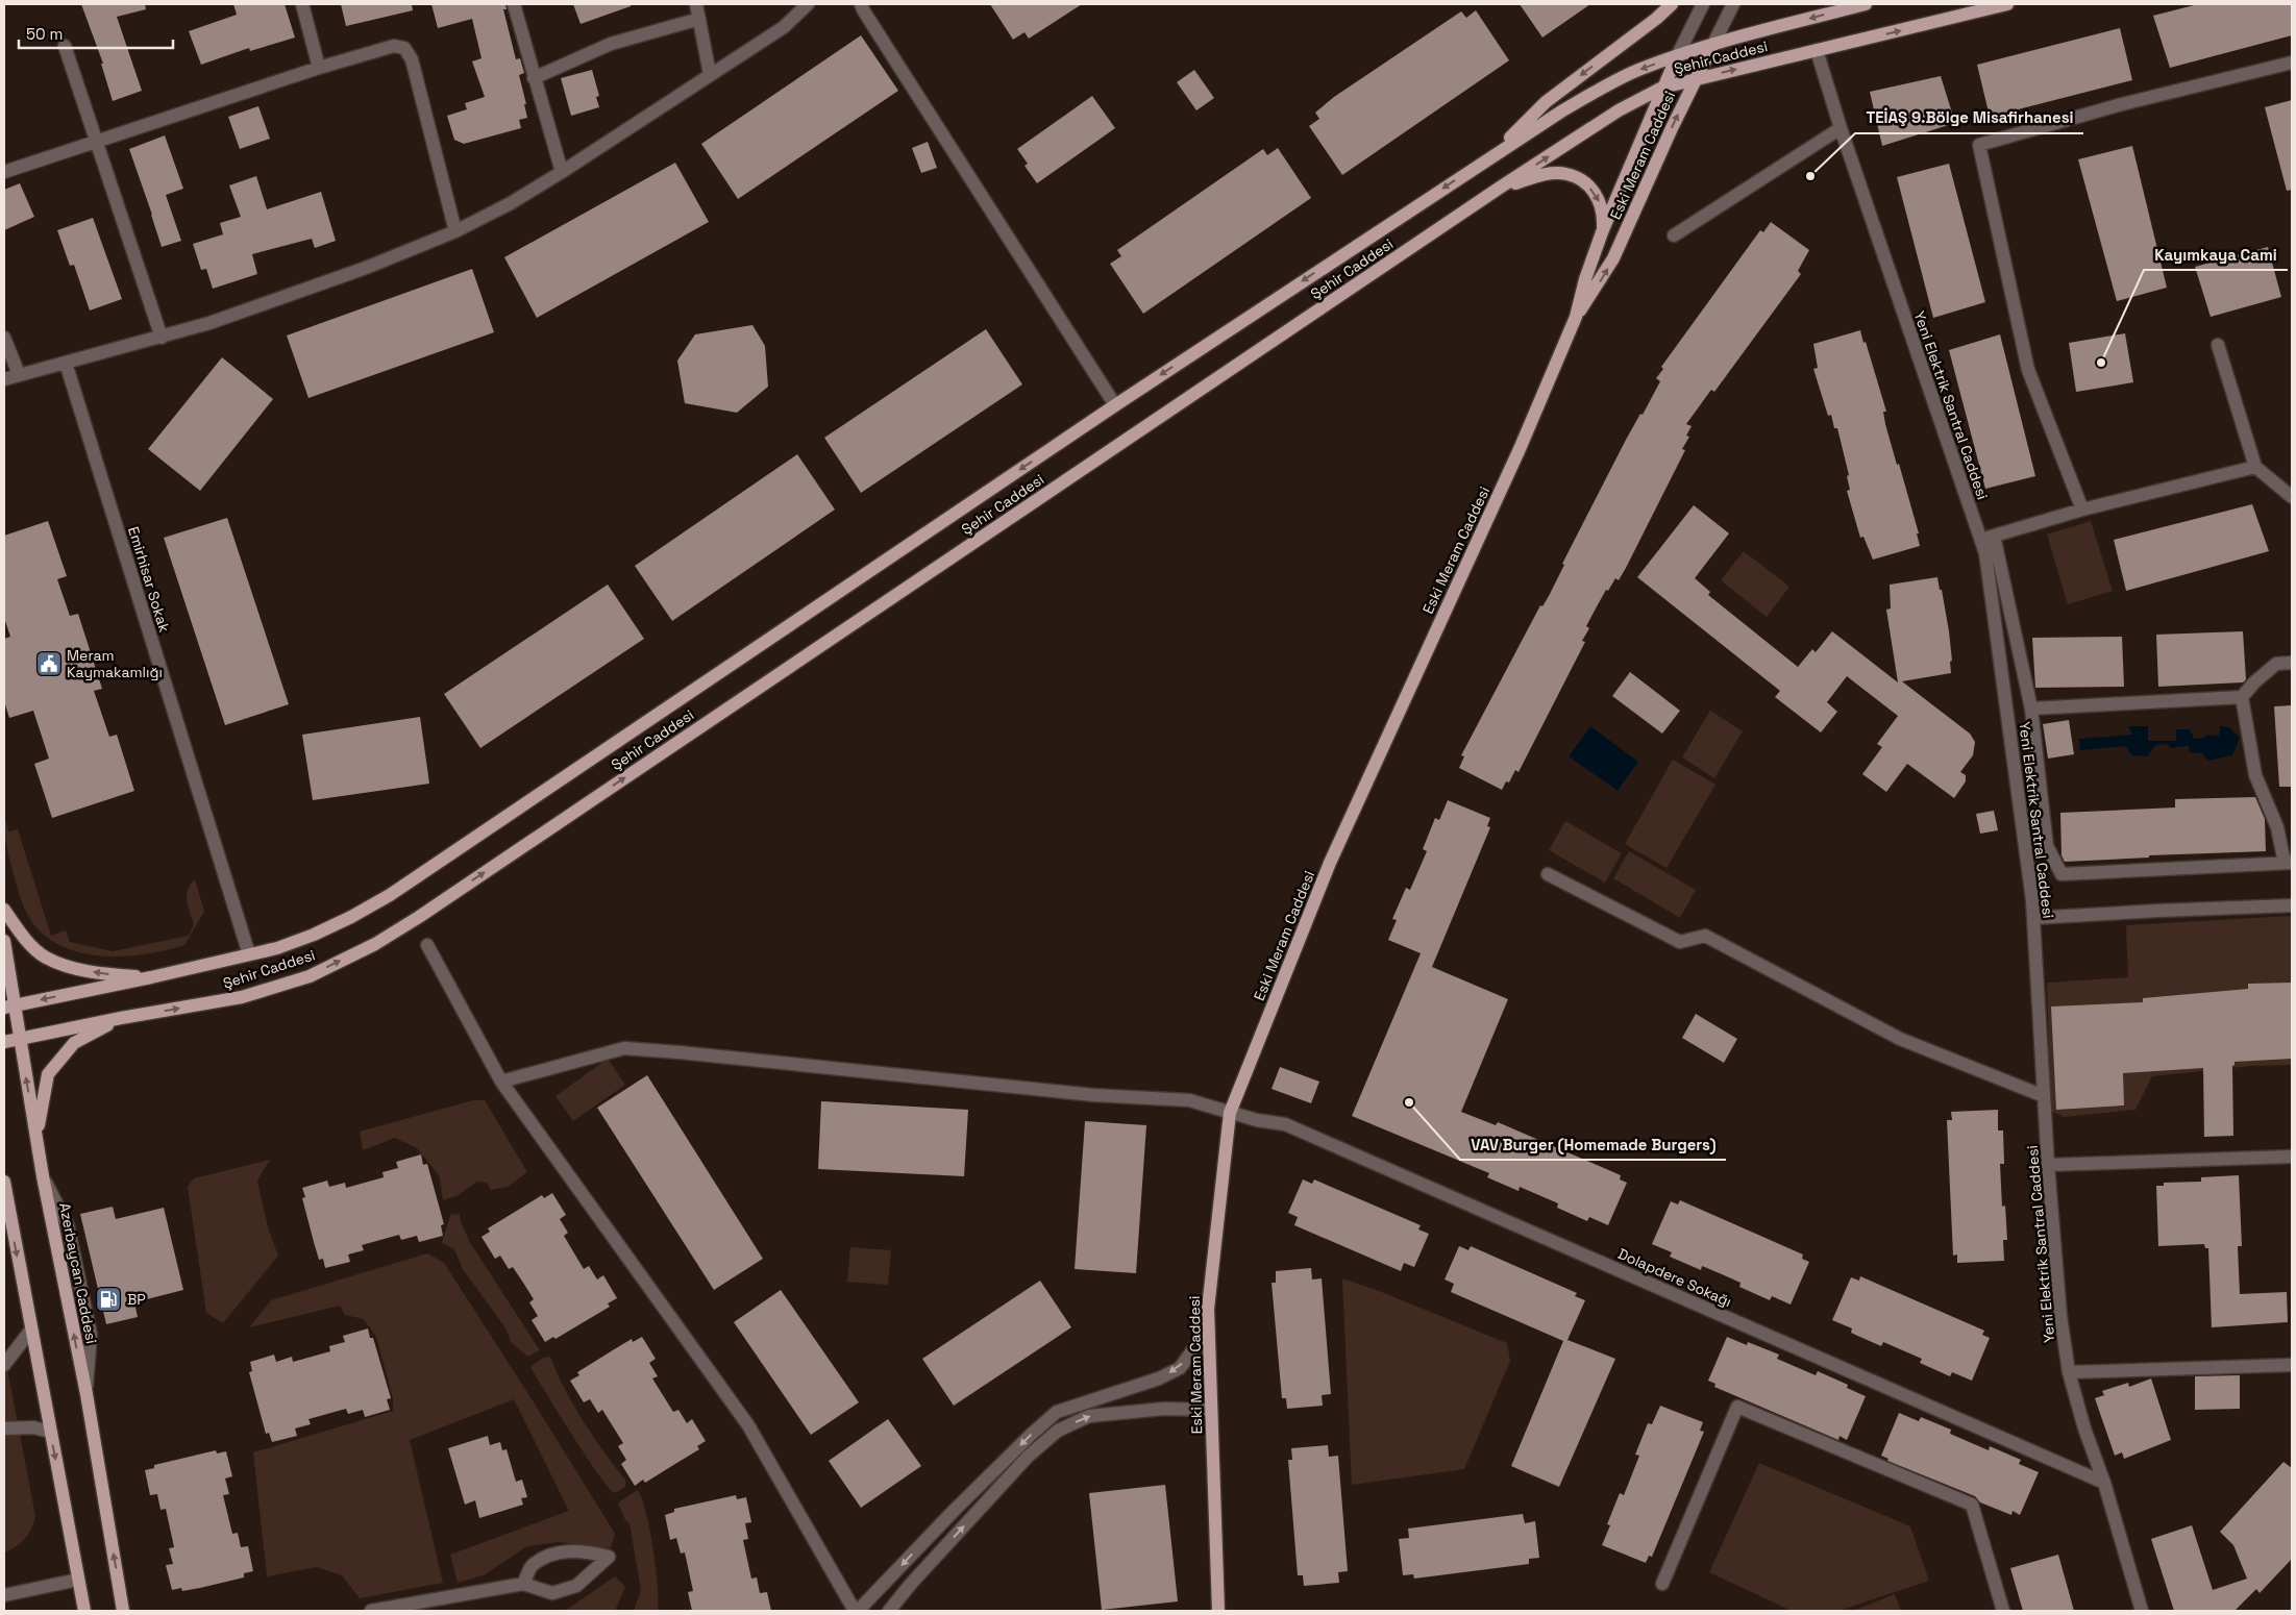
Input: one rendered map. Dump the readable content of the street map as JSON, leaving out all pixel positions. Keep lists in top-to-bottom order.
{
  "streets": {
    "main road": ["Şehir Caddesi", "Eski Meram Caddesi", "Azerbaycan Caddesi"],
    "street": ["Yeni Elektrik Santral Caddesi", "Emirhisar Sokak", "Dolapdere Sokağı"]
  },
  "crossings": [
    ["Şehir Caddesi", "Eski Meram Caddesi"],
    ["Şehir Caddesi", "Yeni Elektrik Santral Caddesi"],
    ["Şehir Caddesi", "Emirhisar Sokak"],
    ["Şehir Caddesi", "Azerbaycan Caddesi"],
    ["Eski Meram Caddesi", "Dolapdere Sokağı"],
    ["Yeni Elektrik Santral Caddesi", "Dolapdere Sokağı"]
  ],
  "places": {
    "other": ["TEİAŞ 9.Bölge Misafirhanesi", "Kayımkaya Cami", "VAV Burger (Homemade Burgers)"],
    "public building": ["Meram Kaymakamlığı"],
    "fuel station": ["BP"]
  },
  "scale_bar": "50 m"
}
